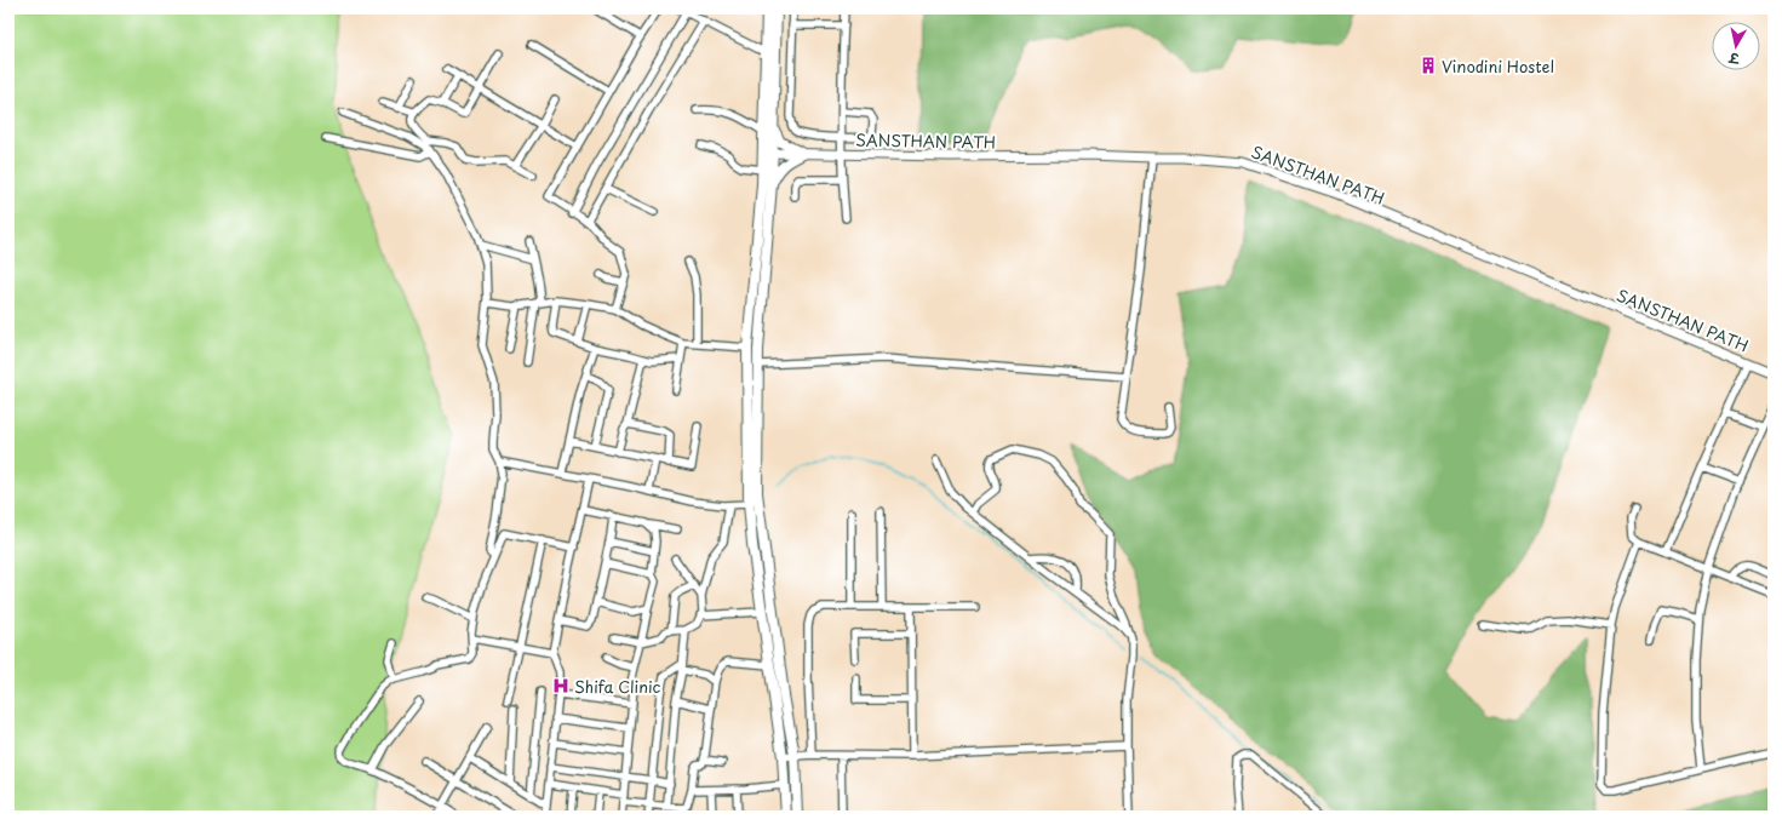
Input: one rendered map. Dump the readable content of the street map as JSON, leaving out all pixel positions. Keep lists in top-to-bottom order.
{
  "streets": {
    "street": ["SANSTHAN PATH"]
  },
  "places": {
    "building": ["Vinodini Hostel"],
    "hospital": ["Shifa Clinic"]
  },
  "north": "bottom"
}
